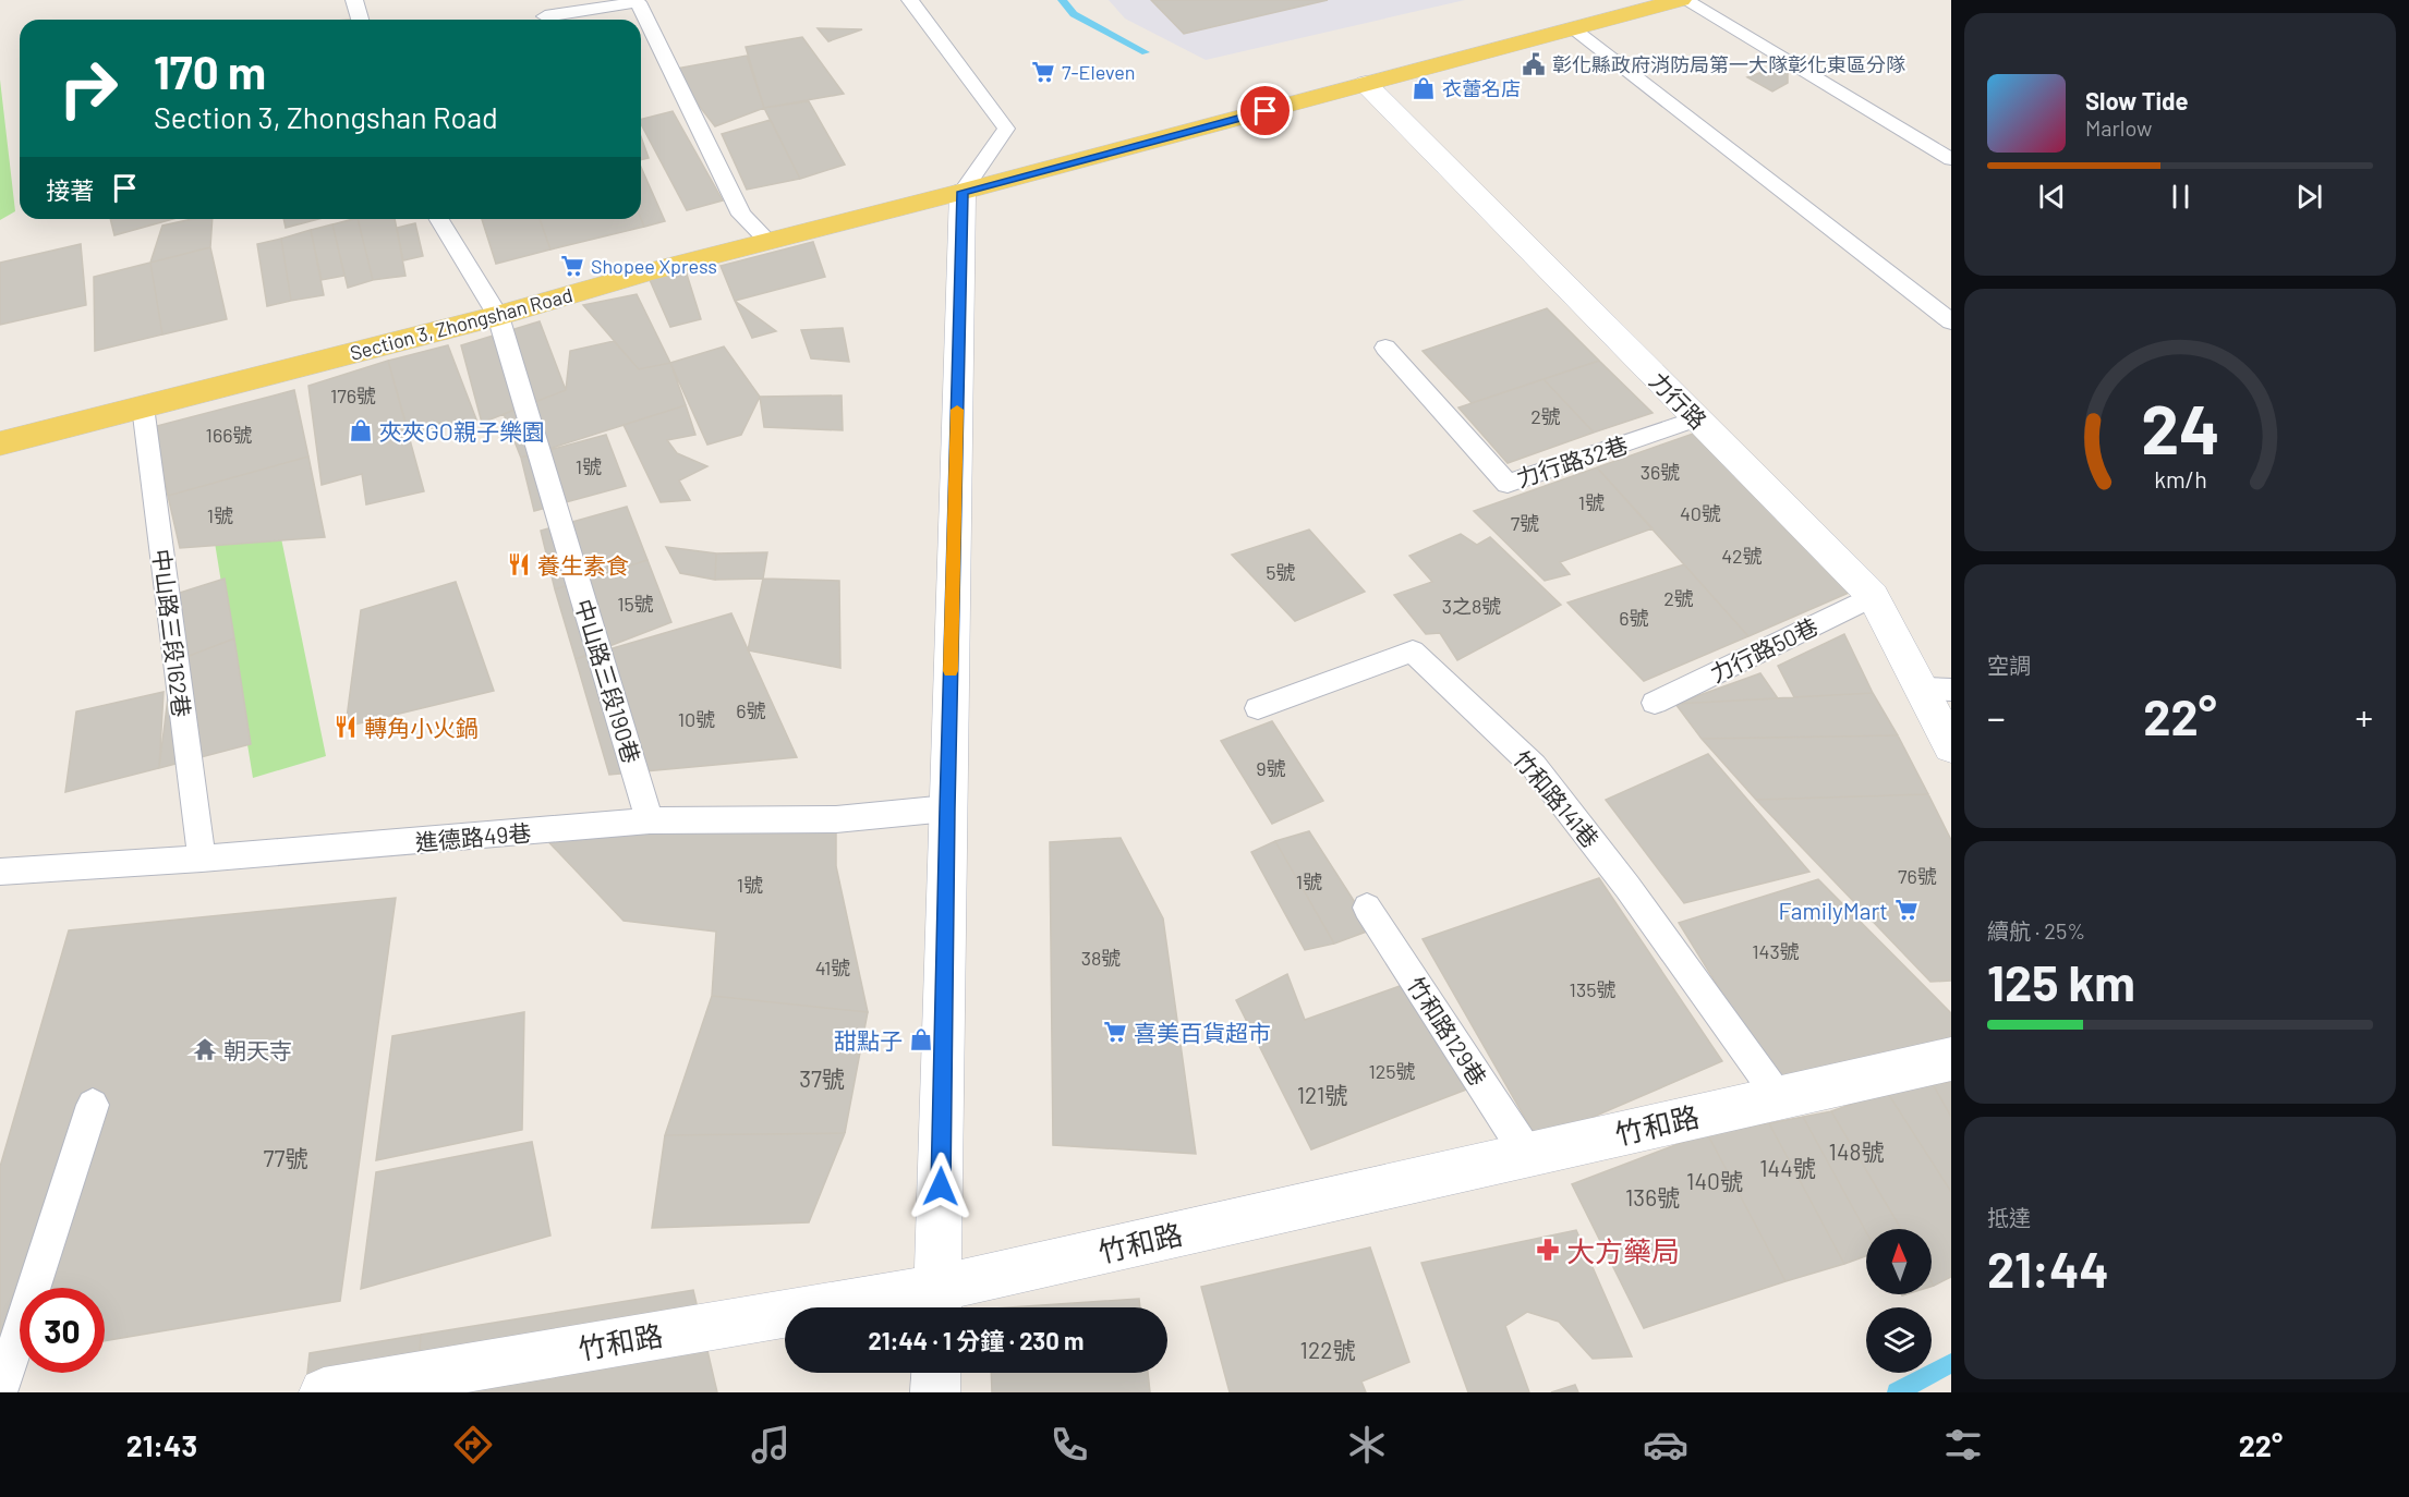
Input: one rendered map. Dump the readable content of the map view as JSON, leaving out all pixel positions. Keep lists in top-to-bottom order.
{
  "streets": {
    "main road": ["Section 3, Zhongshan Road"],
    "street": ["力行路", "竹和路"],
    "lane": [
      "力行路32巷",
      "中山路三段162巷",
      "力行路50巷",
      "中山路三段190巷",
      "竹和路141巷",
      "進德路49巷",
      "竹和路129巷"
    ]
  },
  "crossings": [
    ["Section 3, Zhongshan Road", "力行路"],
    ["Section 3, Zhongshan Road", "中山路三段162巷"],
    ["Section 3, Zhongshan Road", "中山路三段190巷"],
    ["力行路", "力行路32巷"],
    ["力行路", "力行路50巷"],
    ["中山路三段162巷", "進德路49巷"],
    ["中山路三段190巷", "進德路49巷"],
    ["竹和路141巷", "竹和路"],
    ["竹和路129巷", "竹和路"]
  ],
  "places": {
    "public building": ["彰化縣政府消防局第一大隊彰化東區分隊"],
    "supermarket": [
      "7-Eleven",
      "Shopee Xpress",
      "FamilyMart",
      "喜美百貨超市"
    ],
    "shop": ["衣蕾名店", "夾夾GO親子樂園", "甜點子"],
    "restaurant": ["養生素食", "轉角小火鍋"],
    "temple": ["朝天寺"],
    "pharmacy": ["大方藥局"]
  },
  "house_numbers": [
    "176號",
    "2號",
    "166號",
    "1號",
    "36號",
    "1號",
    "40號",
    "1號",
    "7號",
    "42號",
    "5號",
    "2號",
    "15號",
    "3之8號",
    "6號",
    "6號",
    "10號",
    "9號",
    "76號",
    "1號",
    "1號",
    "143號",
    "38號",
    "41號",
    "135號",
    "125號",
    "37號",
    "121號",
    "148號",
    "77號",
    "144號",
    "140號",
    "136號",
    "122號"
  ],
  "north": "top",
  "page": {
    "turn": ["170 m", "Section 3, Zhongshan Road"],
    "song": ["Slow Tide", "Marlow"],
    "then": "接著",
    "tile": [
      "空調",
      ["續航 · 25%", "125 km"],
      ["抵達", "21:44"]
    ],
    "heat": ["−", "22°", "+"],
    "limit": "30",
    "trip": "21:44 · 1 分鐘 · 230 m",
    "tabs": ["21:43", "22°"],
    "gauge": ["24", "km/h"]
  }
}
